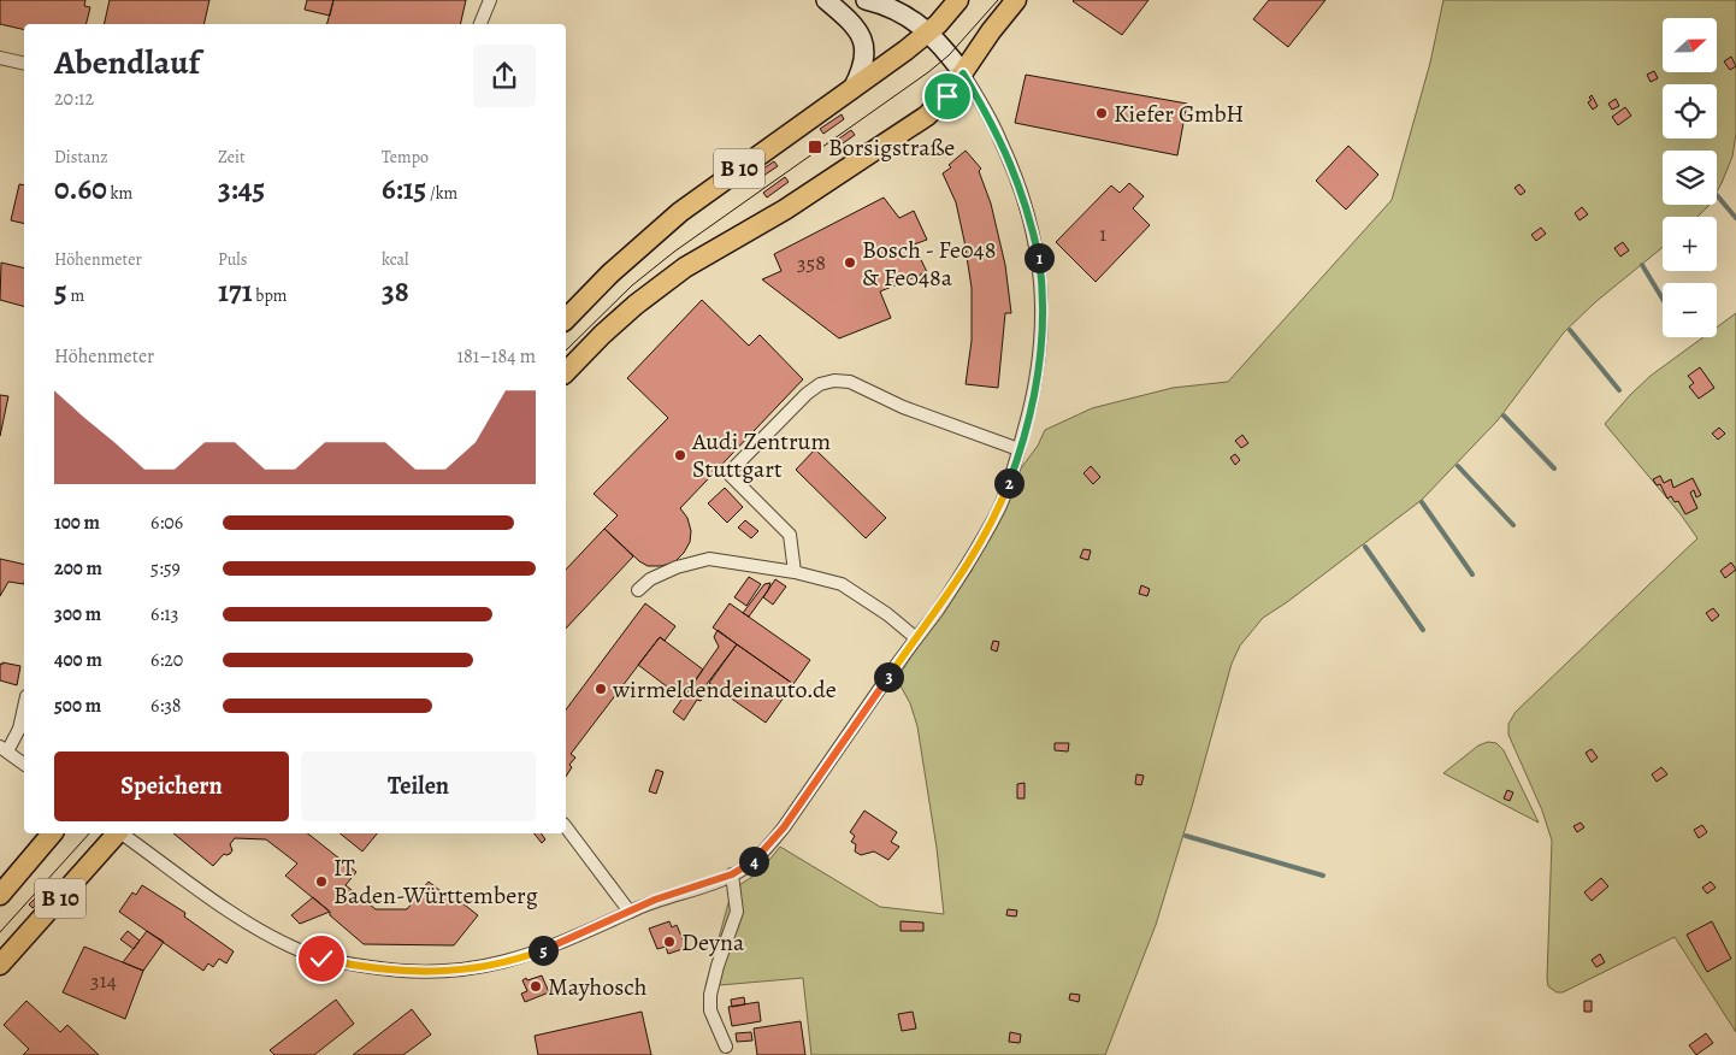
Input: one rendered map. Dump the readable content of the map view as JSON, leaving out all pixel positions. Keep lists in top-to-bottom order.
{
  "streets": {
    "main road": ["B 10"]
  },
  "places": {
    "other": [
      "Kiefer GmbH",
      "Bosch - Fe048 & Fe048a",
      "Audi Zentrum Stuttgart",
      "wirmeldendeinauto.de",
      "IT Baden-Württemberg",
      "Deyna",
      "Mayhosch"
    ],
    "transit": ["Borsigstraße"]
  },
  "house_numbers": ["1", "358", "314"],
  "north": "right",
  "page": {
    "map_buttons": ["+", "−"],
    "heading": ["Abendlauf", "20:12"],
    "stats": [
      ["Distanz", "0.60 km"],
      ["Zeit", "3:45"],
      ["Tempo", "6:15 /km"],
      ["Höhenmeter", "5 m"],
      ["Puls", "171 bpm"],
      ["kcal", "38"]
    ],
    "pins": [
      "1",
      "2",
      "3",
      "4",
      "5"
    ],
    "chart": ["Höhenmeter", "181–184 m"],
    "list": [
      {
        "name": "100 m",
        "note": "6:06"
      },
      {
        "name": "200 m",
        "note": "5:59"
      },
      {
        "name": "300 m",
        "note": "6:13"
      },
      {
        "name": "400 m",
        "note": "6:20"
      },
      {
        "name": "500 m",
        "note": "6:38"
      }
    ],
    "buttons": ["Speichern", "Teilen"]
  }
}
